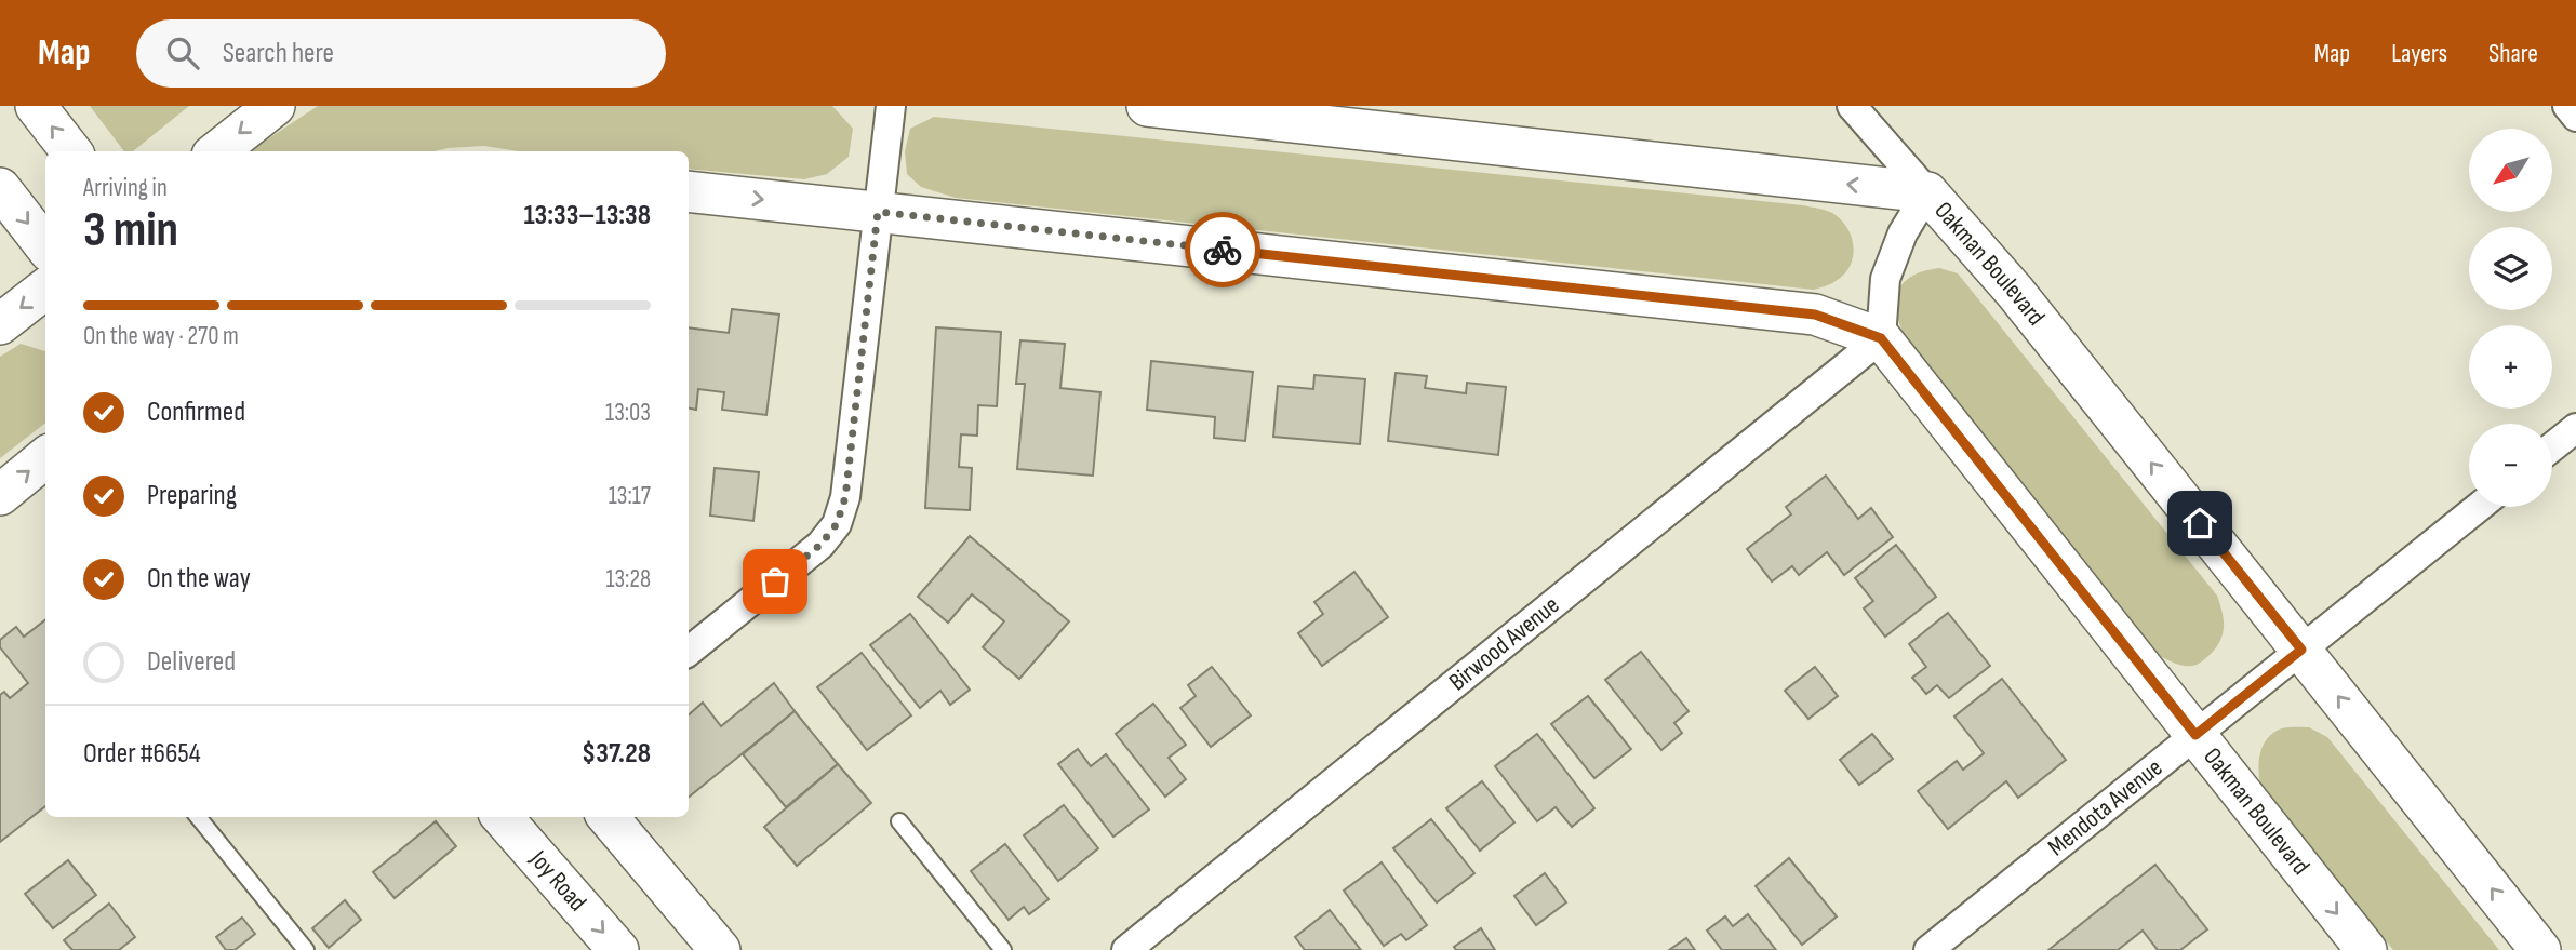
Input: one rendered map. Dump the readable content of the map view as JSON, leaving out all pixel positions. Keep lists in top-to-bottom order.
{
  "streets": {
    "street": [
      "Oakman Boulevard",
      "Birwood Avenue",
      "Mendota Avenue",
      "Joy Road"
    ]
  },
  "crossings": [
    ["Oakman Boulevard", "Birwood Avenue"],
    ["Oakman Boulevard", "Mendota Avenue"]
  ],
  "north": "bottom left",
  "page": {
    "header": "Map",
    "search": "Search here",
    "nav": ["Map", "Layers", "Share"],
    "map_buttons": ["+", "−"],
    "heading": ["3 min", "Arriving in", "13:33–13:38"],
    "panel": ["Order #6654", "$37.28"],
    "bar": "On the way · 270 m",
    "list": [
      ["Confirmed", "13:03"],
      ["Preparing", "13:17"],
      ["On the way", "13:28"],
      "Delivered"
    ]
  }
}
